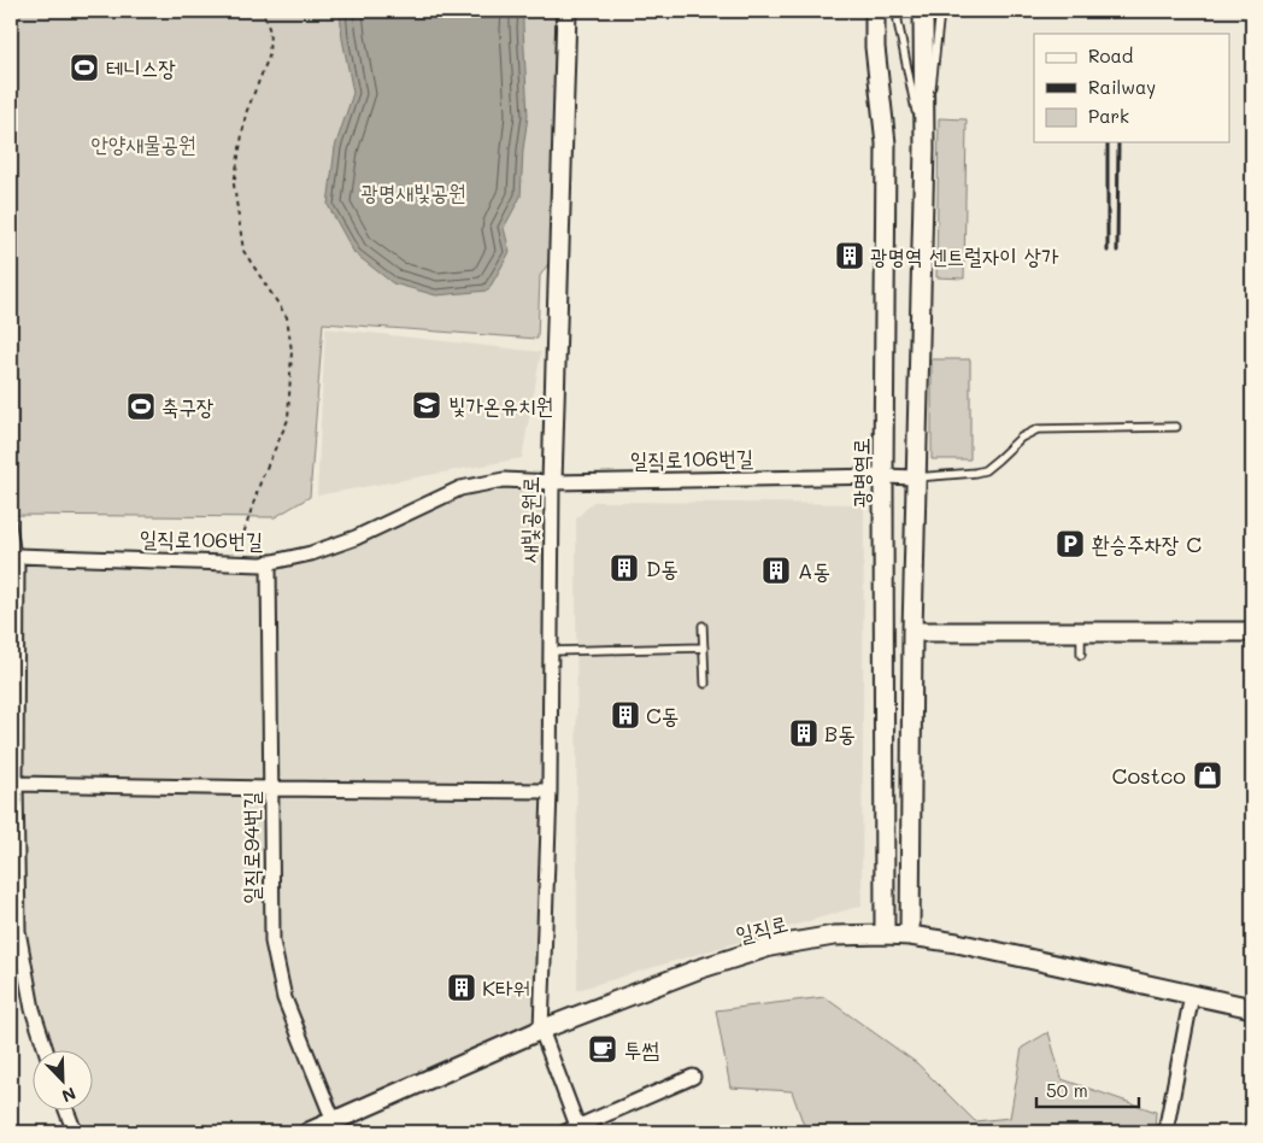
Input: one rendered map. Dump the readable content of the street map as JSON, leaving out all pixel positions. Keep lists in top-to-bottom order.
{
  "streets": {
    "street": [
      "일직로106번길",
      "광명역로",
      "새빛공원로",
      "일직로94번길",
      "일직로"
    ]
  },
  "crossings": [
    ["일직로106번길", "광명역로"],
    ["일직로106번길", "새빛공원로"],
    ["일직로106번길", "일직로94번길"],
    ["광명역로", "일직로"],
    ["새빛공원로", "일직로"],
    ["일직로94번길", "일직로"]
  ],
  "parks": ["안양새물공원", "광명새빛공원"],
  "places": {
    "sports": ["테니스장", "축구장"],
    "building": [
      "광명역 센트럴자이 상가",
      "D동",
      "A동",
      "C동",
      "B동",
      "K타워"
    ],
    "school or university": ["빛가온유치원"],
    "parking": ["환승주차장 C"],
    "shop": ["Costco"],
    "cafe": ["투썸"]
  },
  "legend": ["Road", "Railway", "Park"],
  "scale_bar": "50 m",
  "north": "bottom right"
}
